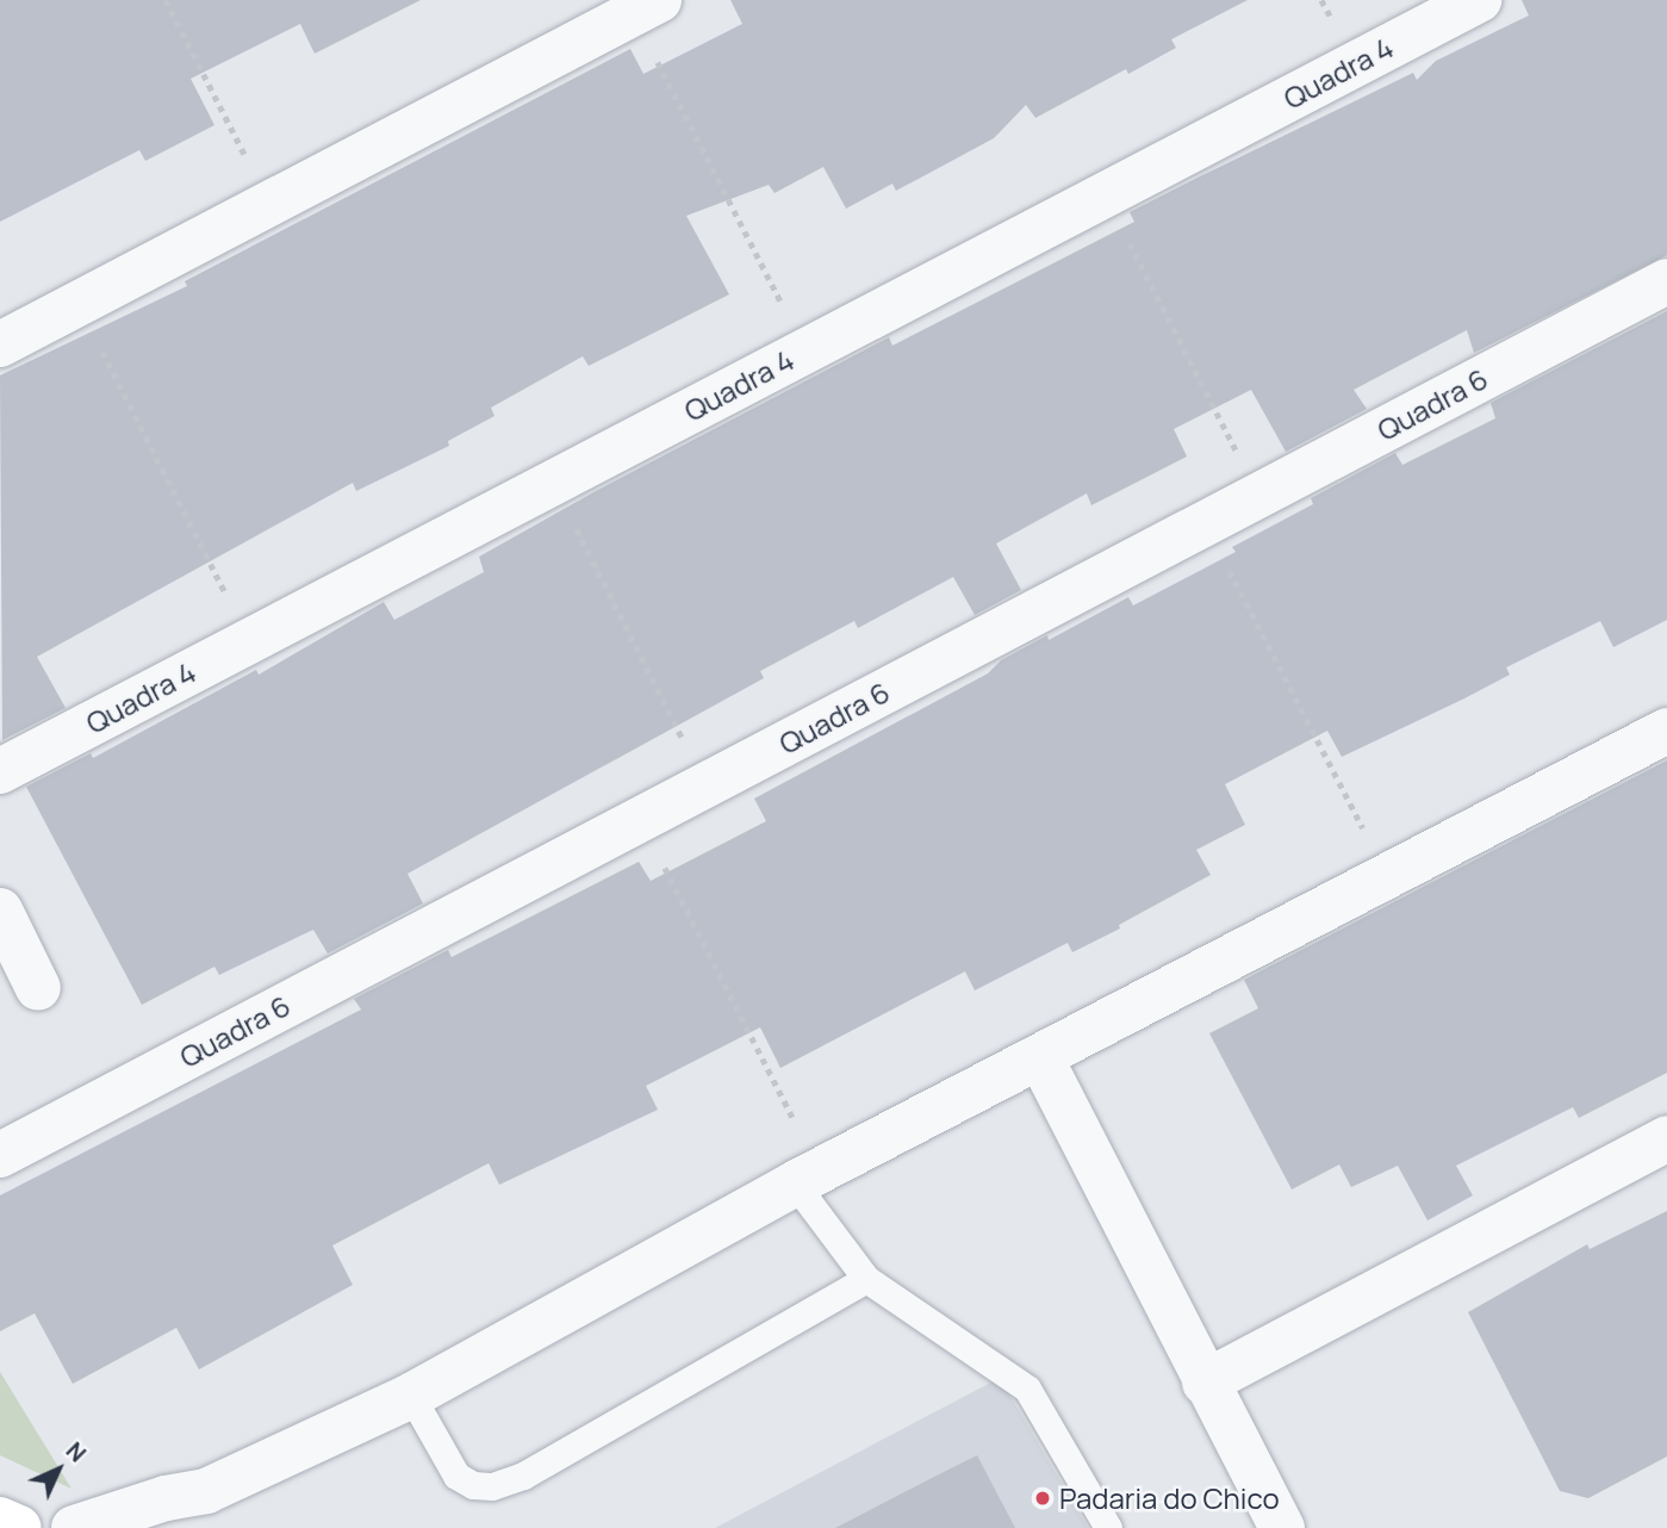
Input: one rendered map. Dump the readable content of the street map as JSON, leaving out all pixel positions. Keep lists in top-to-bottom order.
{
  "streets": {
    "street": ["Quadra 4", "Quadra 6"]
  },
  "places": ["Padaria do Chico"],
  "north": "top right"
}
